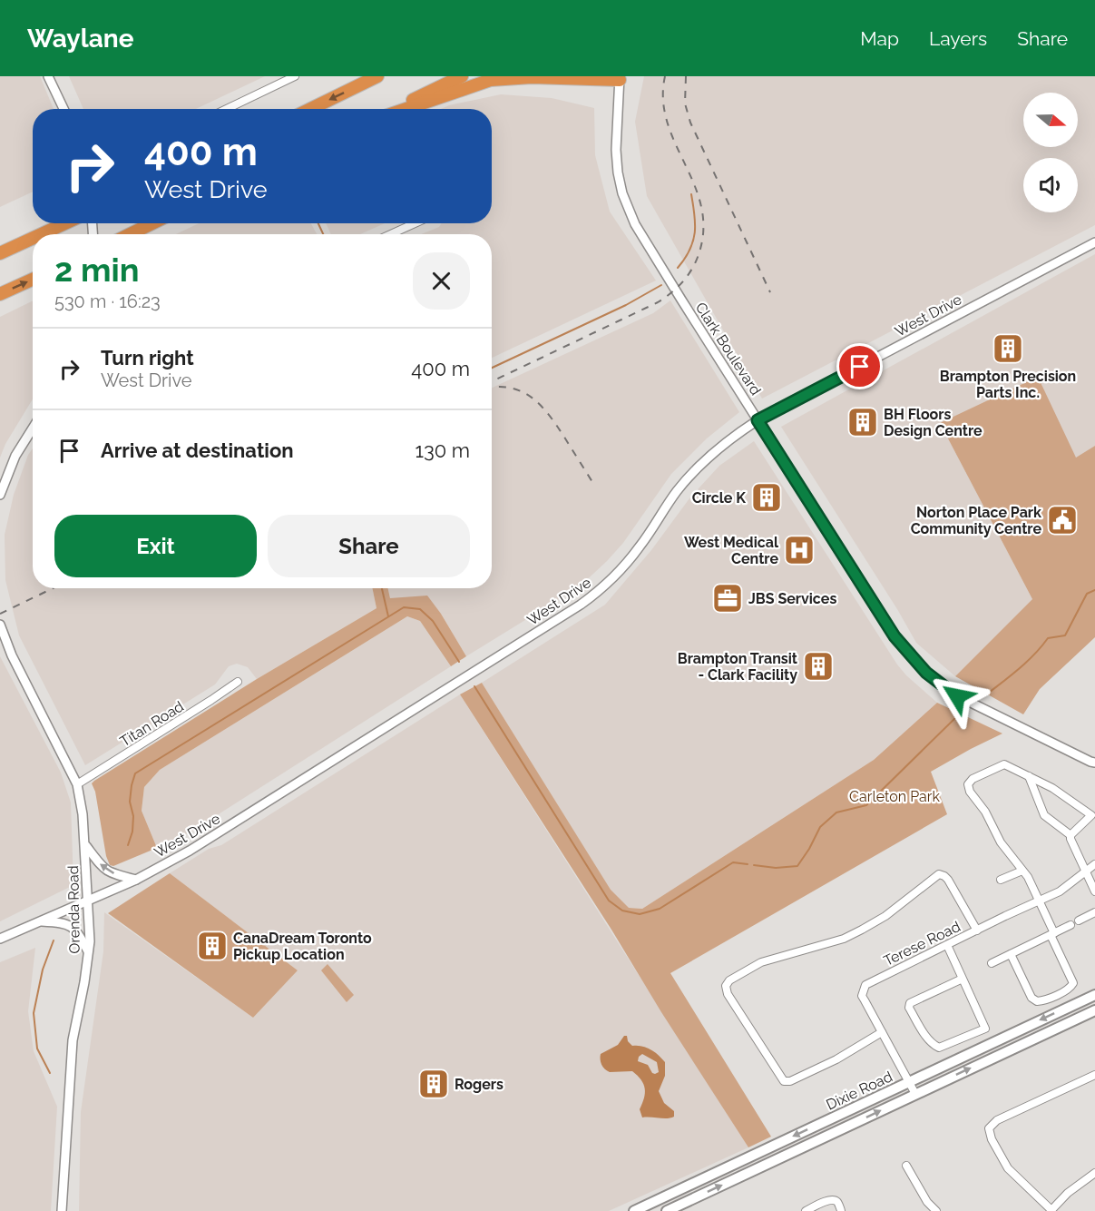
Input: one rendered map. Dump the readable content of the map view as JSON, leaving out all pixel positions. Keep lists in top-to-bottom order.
{
  "streets": {
    "main road": ["Dixie Road"],
    "street": [
      "West Drive",
      "Clark Boulevard",
      "Titan Road",
      "Orenda Road",
      "Terese Road"
    ]
  },
  "crossings": [
    ["West Drive", "Clark Boulevard"],
    ["West Drive", "Orenda Road"],
    ["Titan Road", "Orenda Road"],
    ["Terese Road", "Dixie Road"]
  ],
  "parks": ["Carleton Park"],
  "places": {
    "building": [
      "Brampton Precision Parts Inc.",
      "BH Floors Design Centre",
      "Circle K",
      "Brampton Transit - Clark Facility",
      "CanaDream Toronto Pickup Location",
      "Rogers"
    ],
    "public building": ["Norton Place Park Community Centre"],
    "hospital": ["West Medical Centre"],
    "office": ["JBS Services"]
  },
  "north": "right",
  "page": {
    "header": "Waylane",
    "nav": ["Map", "Layers", "Share"],
    "turn": ["400 m", "West Drive"],
    "heading": ["2 min", "530 m · 16:23"],
    "list": [
      {
        "name": "Turn right",
        "note": "West Drive",
        "value": "400 m"
      },
      {
        "name": "Arrive at destination",
        "value": "130 m"
      }
    ],
    "buttons": ["Exit", "Share"]
  }
}
